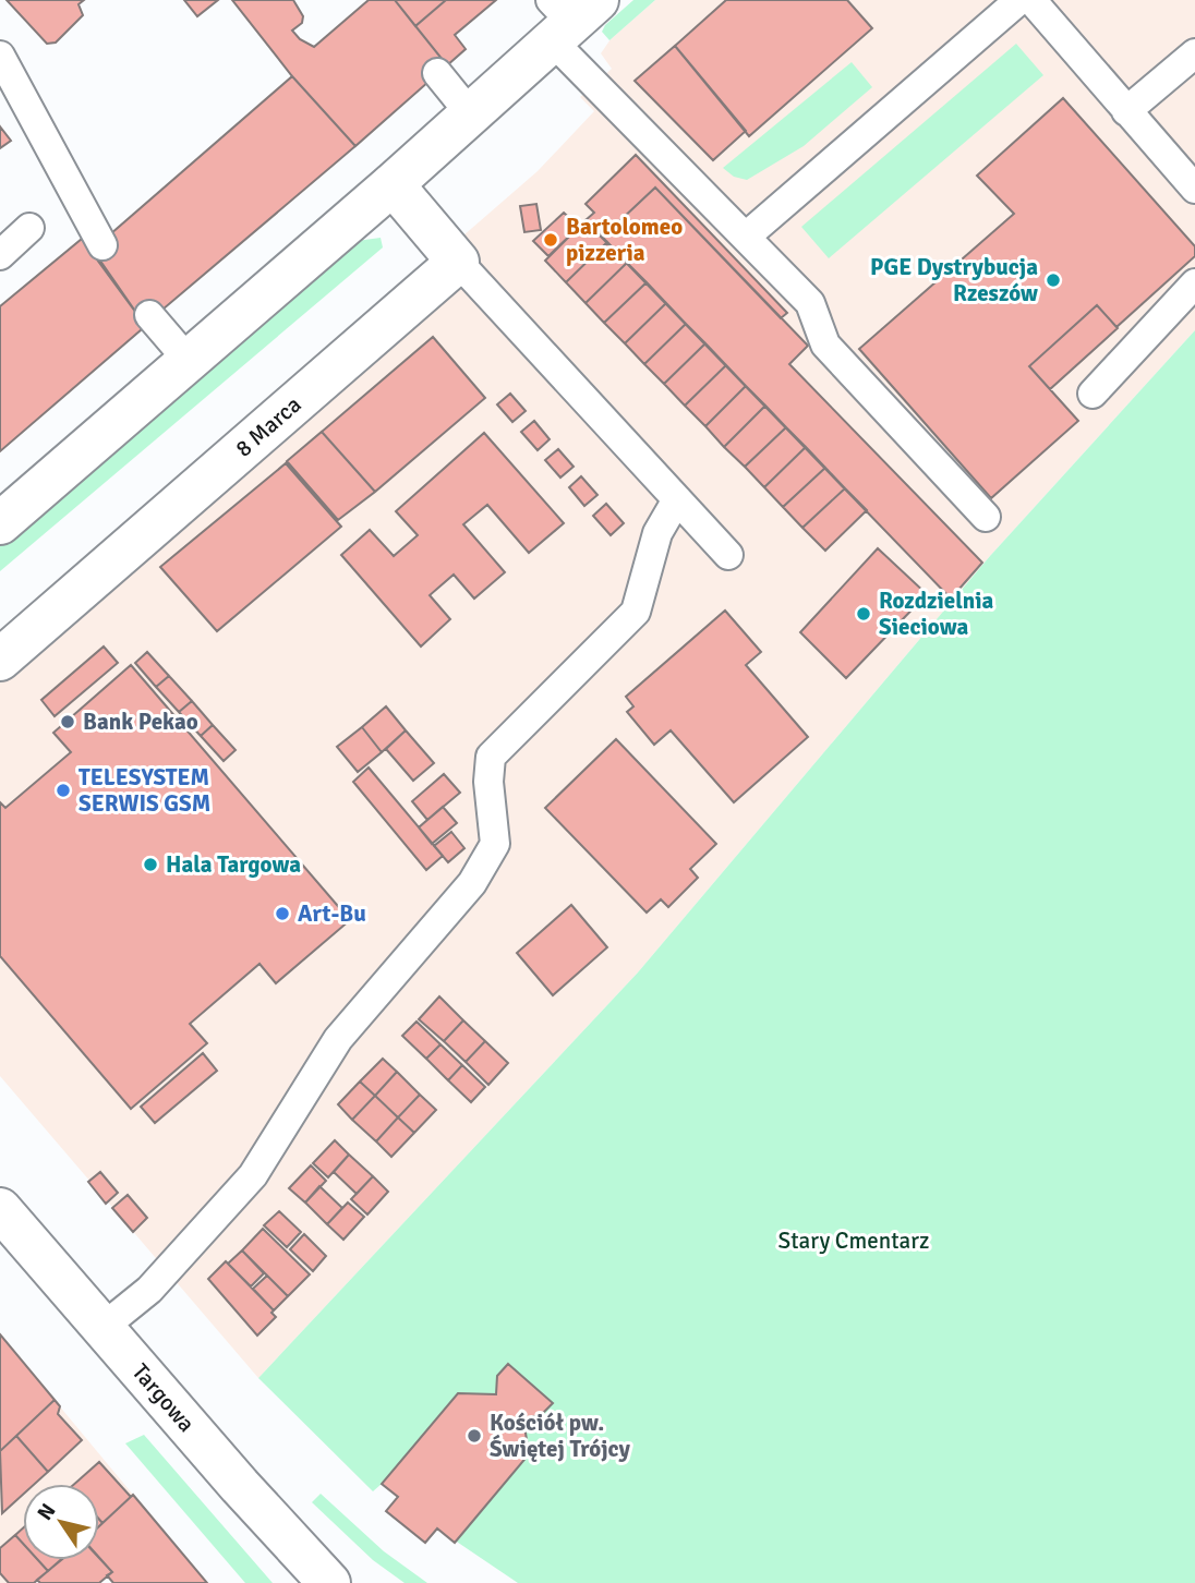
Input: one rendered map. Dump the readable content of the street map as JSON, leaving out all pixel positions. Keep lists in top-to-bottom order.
{
  "streets": {
    "street": ["8 Marca", "Targowa"]
  },
  "parks": ["Stary Cmentarz"],
  "places": [
    "Bartolomeo pizzeria",
    "PGE Dystrybucja Rzeszów",
    "Rozdzielnia Sieciowa",
    "Bank Pekao",
    "TELESYSTEM SERWIS GSM",
    "Hala Targowa",
    "Art-Bu",
    "Kościół pw. Świętej Trójcy"
  ],
  "north": "top left"
}
